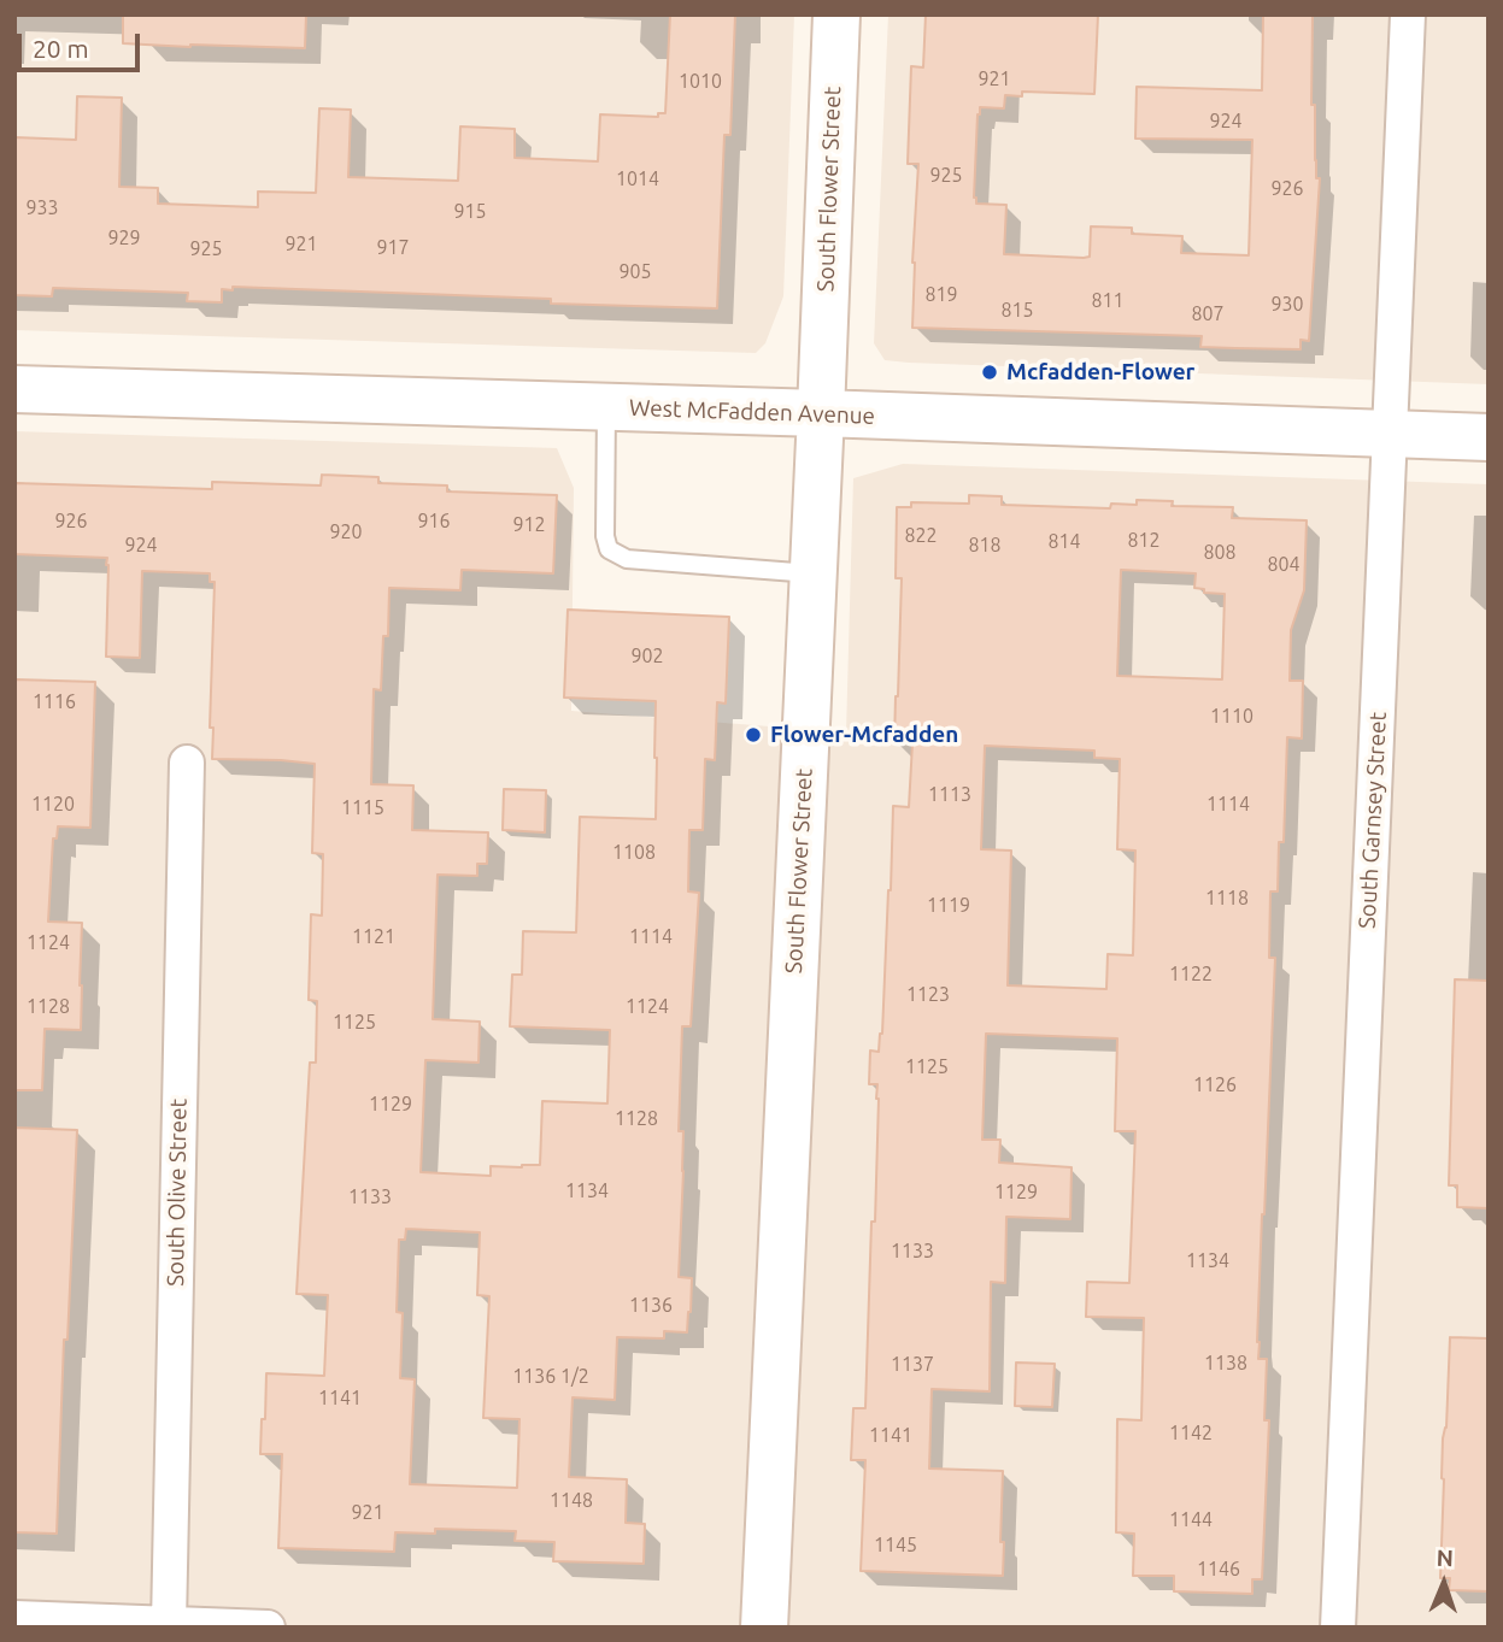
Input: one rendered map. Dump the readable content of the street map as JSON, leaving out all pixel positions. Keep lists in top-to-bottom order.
{
  "streets": {
    "street": [
      "South Flower Street",
      "West McFadden Avenue",
      "South Garnsey Street",
      "South Olive Street"
    ]
  },
  "crossings": [
    ["South Flower Street", "West McFadden Avenue"],
    ["West McFadden Avenue", "South Garnsey Street"]
  ],
  "places": ["Mcfadden-Flower", "Flower-Mcfadden"],
  "house_numbers": [
    "921",
    "1010",
    "924",
    "925",
    "1014",
    "926",
    "933",
    "915",
    "929",
    "921",
    "917",
    "925",
    "905",
    "819",
    "811",
    "930",
    "815",
    "807",
    "926",
    "916",
    "912",
    "920",
    "822",
    "812",
    "814",
    "924",
    "818",
    "808",
    "804",
    "902",
    "1116",
    "1110",
    "1113",
    "1120",
    "1114",
    "1115",
    "1108",
    "1118",
    "1119",
    "1121",
    "1114",
    "1124",
    "1122",
    "1123",
    "1128",
    "1124",
    "1125",
    "1125",
    "1126",
    "1129",
    "1128",
    "1134",
    "1129",
    "1133",
    "1133",
    "1134",
    "1136",
    "1138",
    "1137",
    "1136 1/2",
    "1141",
    "1142",
    "1141",
    "1148",
    "921",
    "1144",
    "1145",
    "1146"
  ],
  "scale_bar": "20 m",
  "north": "top"
}
